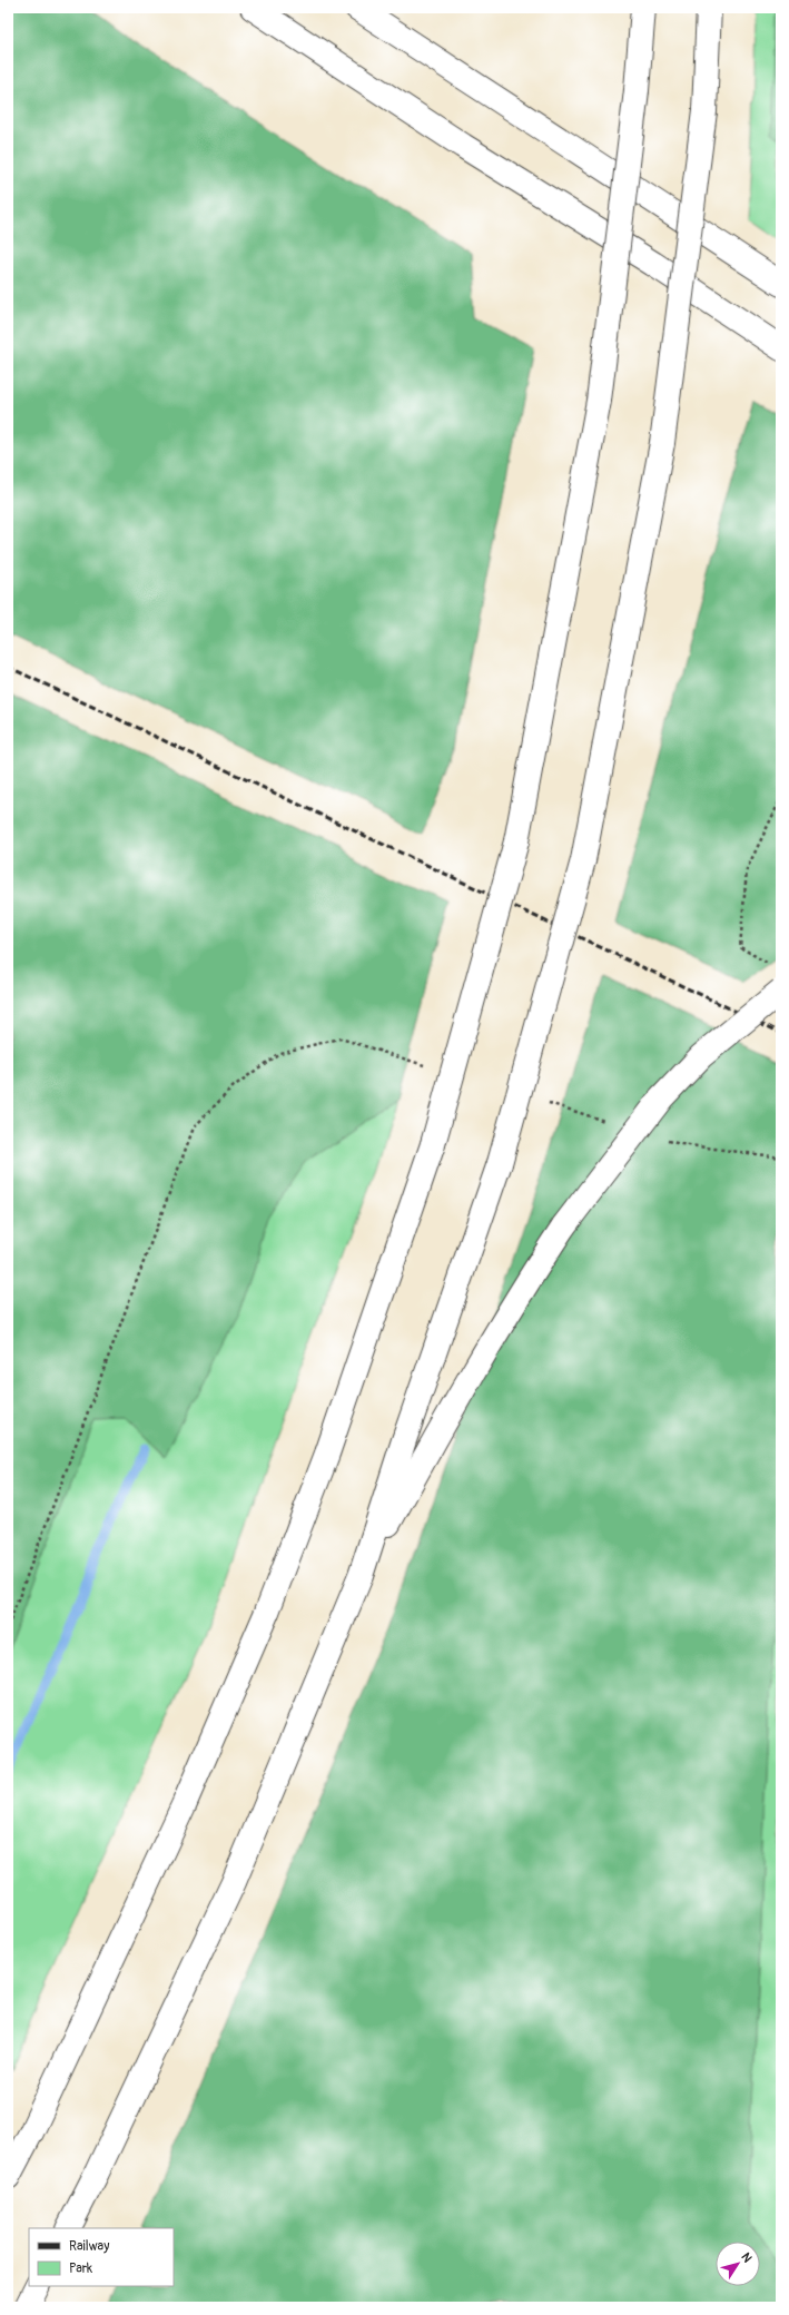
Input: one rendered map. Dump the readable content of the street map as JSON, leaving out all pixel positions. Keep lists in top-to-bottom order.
{
  "legend": ["Railway", "Park"],
  "north": "top right"
}
